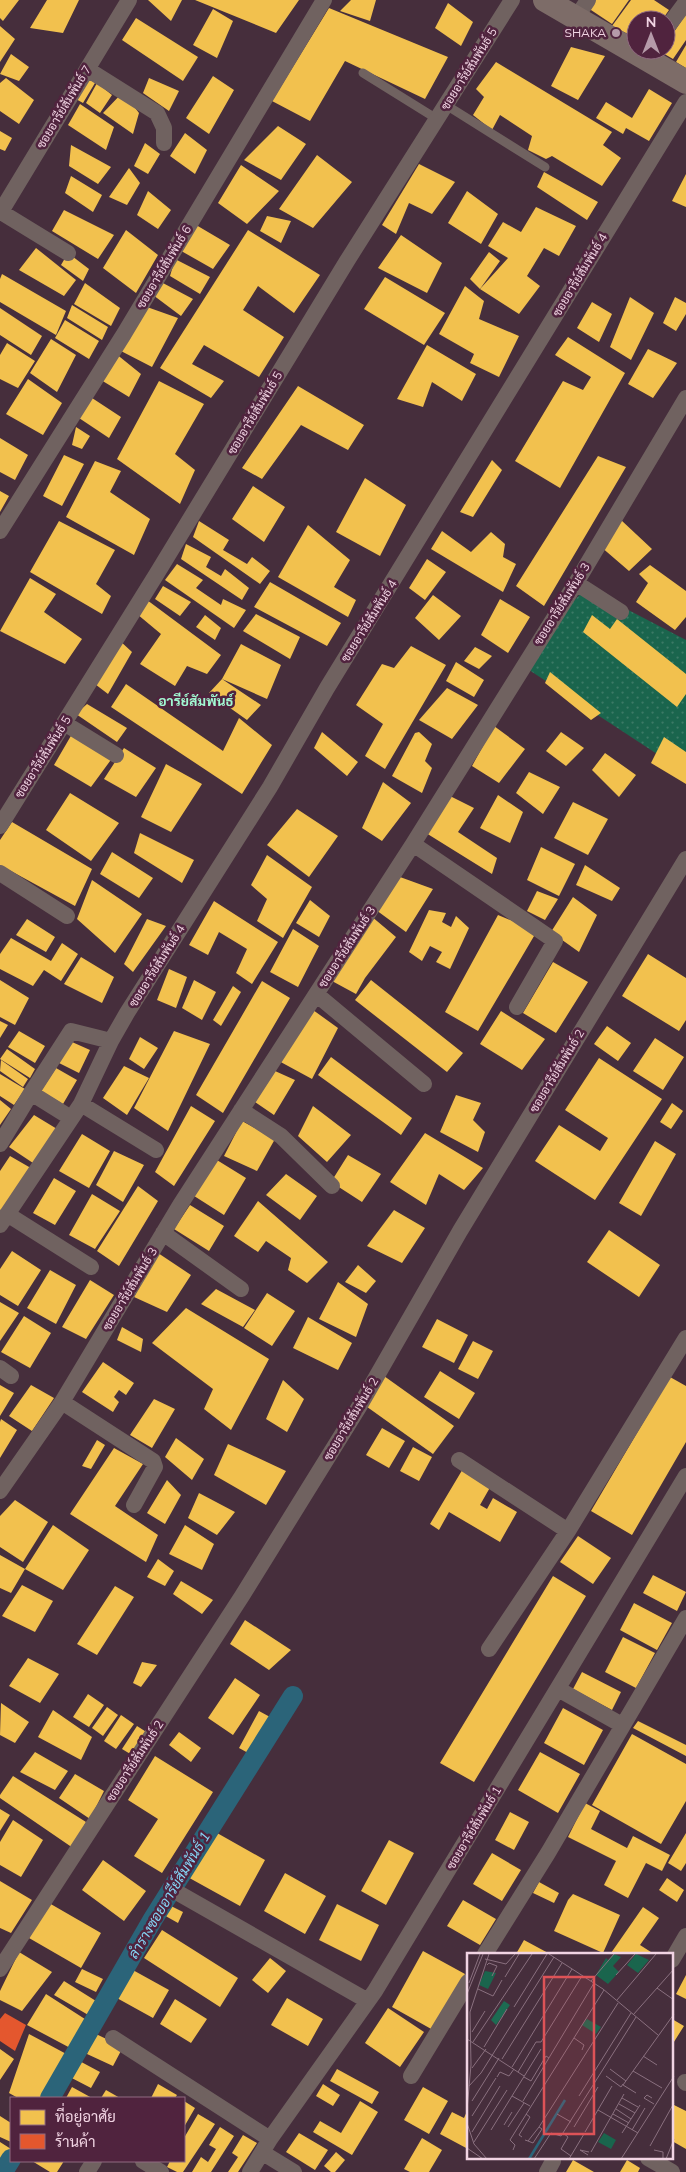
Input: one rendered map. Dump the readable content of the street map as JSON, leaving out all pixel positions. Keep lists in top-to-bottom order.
{
  "streets": {
    "street": [
      "ซอยอารีย์สัมพันธ์ 5",
      "ซอยอารีย์สัมพันธ์ 7",
      "ซอยอารีย์สัมพันธ์ 6",
      "ซอยอารีย์สัมพันธ์ 4",
      "ซอยอารีย์สัมพันธ์ 3",
      "ซอยอารีย์สัมพันธ์ 2",
      "ซอยอารีย์สัมพันธ์ 1"
    ]
  },
  "districts": ["อารีย์สัมพันธ์"],
  "water": ["ลำรางซอยอารีย์สัมพันธ์ 1"],
  "places": ["SHAKA"],
  "legend": ["ที่อยู่อาศัย", "ร้านค้า"],
  "north": "top"
}
